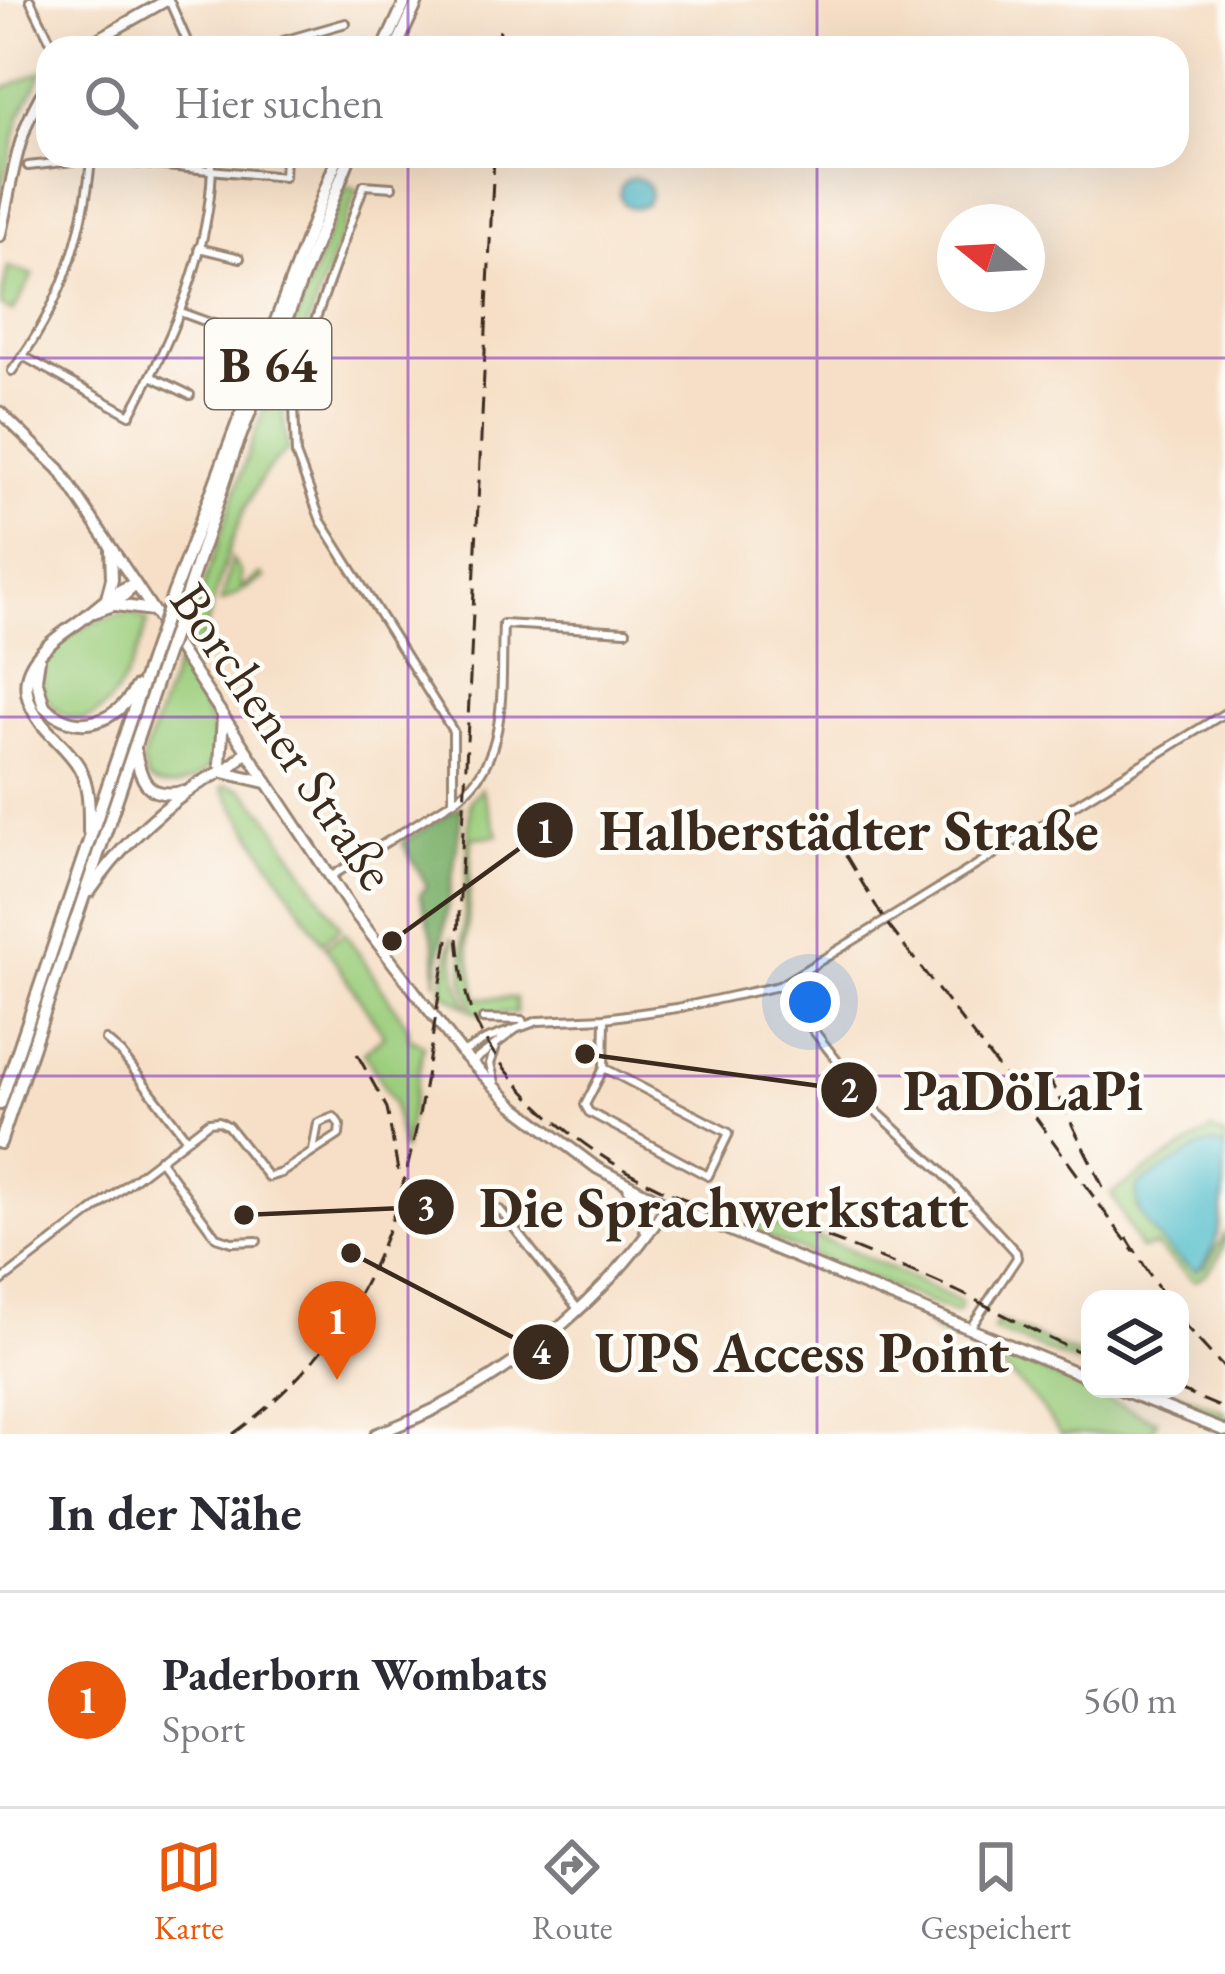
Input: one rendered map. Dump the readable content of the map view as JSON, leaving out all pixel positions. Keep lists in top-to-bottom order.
{
  "streets": {
    "highway": ["B 64"],
    "main road": ["Borchener Straße"]
  },
  "places": [
    "Halberstädter Straße",
    "PaDöLaPi",
    "Die Sprachwerkstatt",
    "UPS Access Point"
  ],
  "north": "left",
  "page": {
    "search": "Hier suchen",
    "pins": "1",
    "heading": "In der Nähe",
    "list": [
      {
        "mark": "1",
        "name": "Paderborn Wombats",
        "note": "Sport",
        "value": "560 m"
      }
    ],
    "nav": ["Karte", "Route", "Gespeichert"]
  }
}
